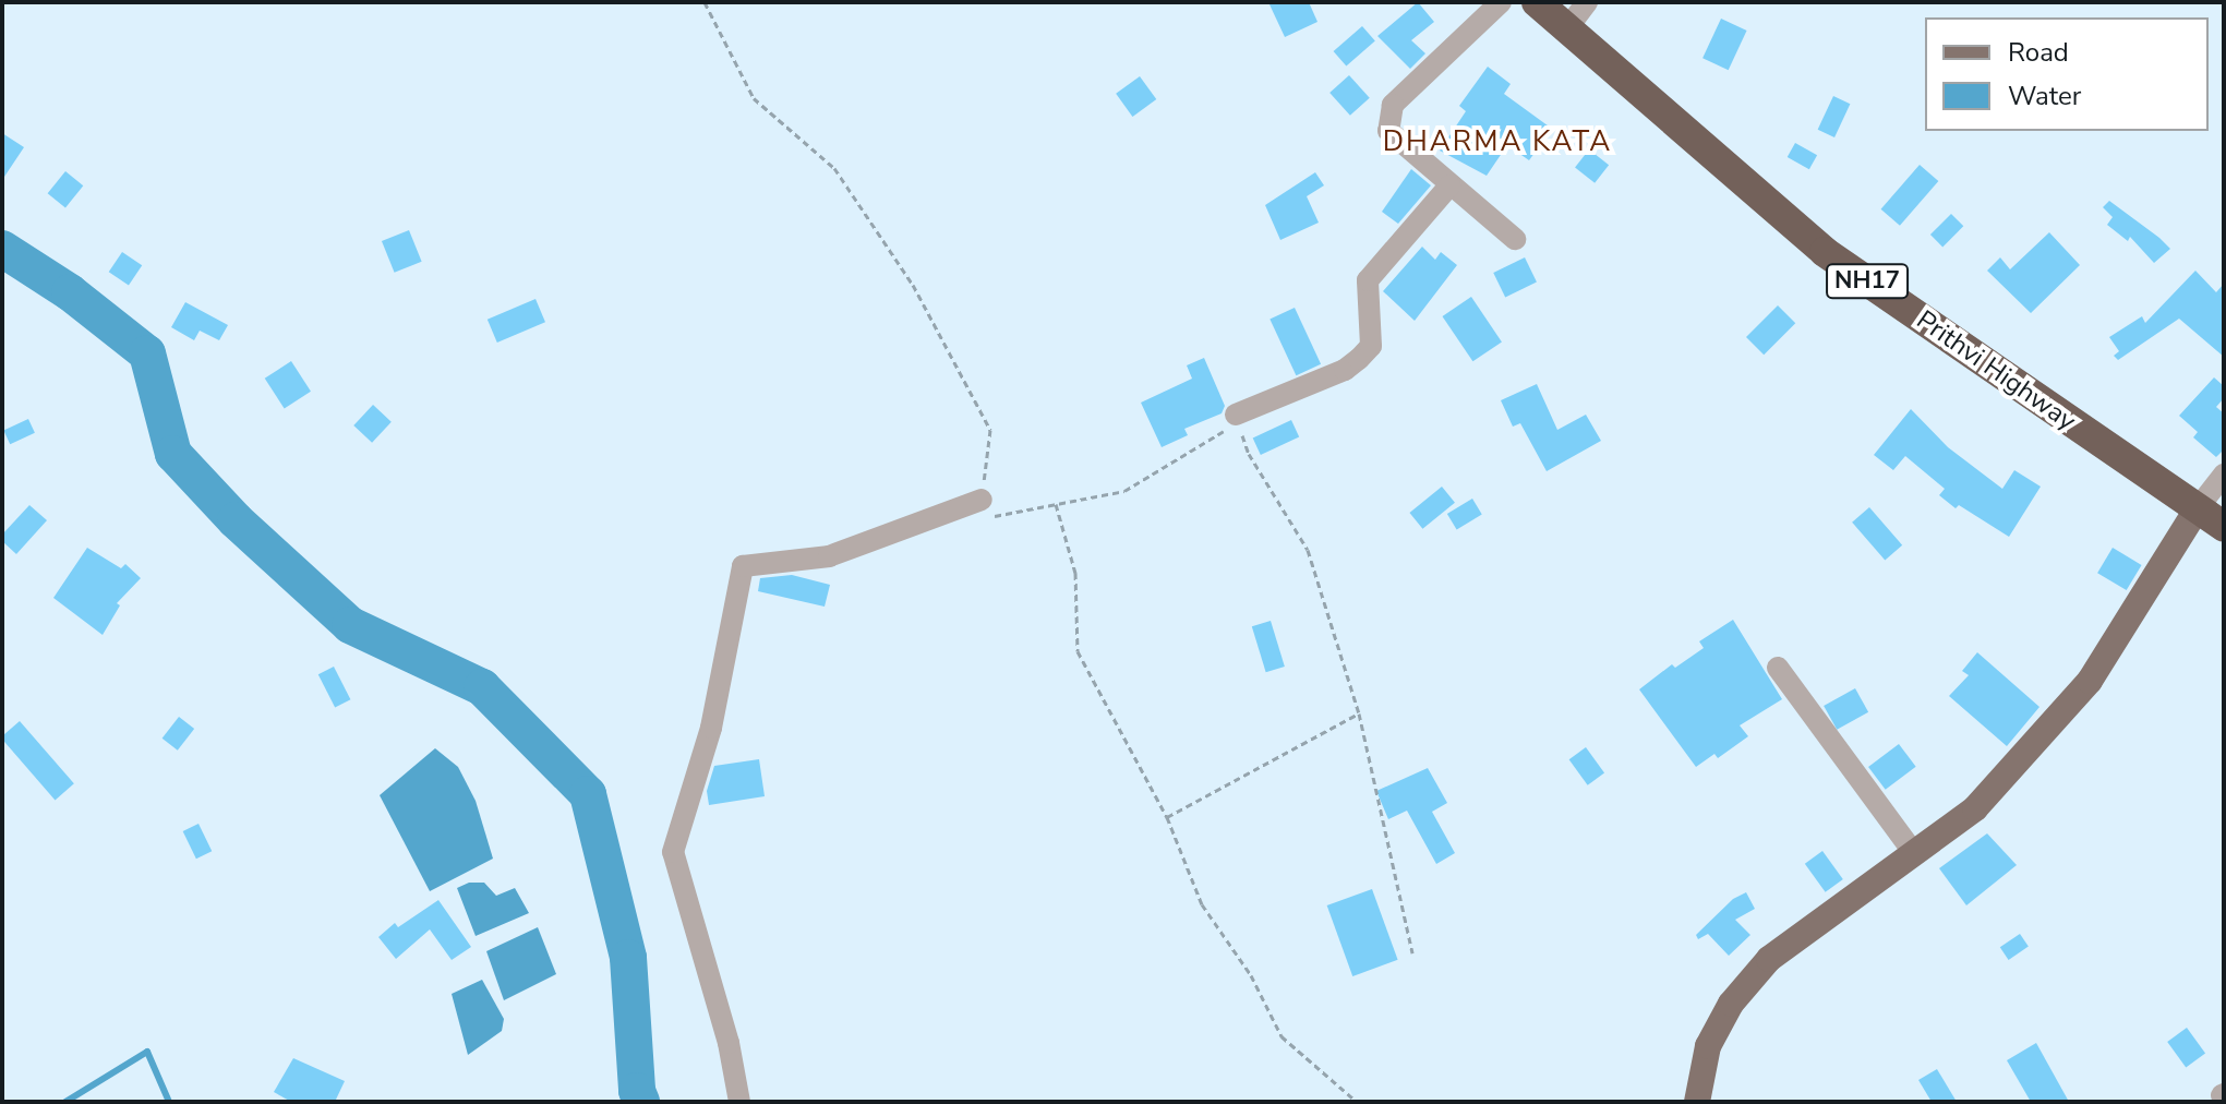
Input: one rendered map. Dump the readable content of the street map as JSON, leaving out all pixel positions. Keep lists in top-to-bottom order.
{
  "streets": {
    "highway": ["NH17", "Prithvi Highway"]
  },
  "districts": ["DHARMA KATA"],
  "legend": ["Road", "Water"]
}
